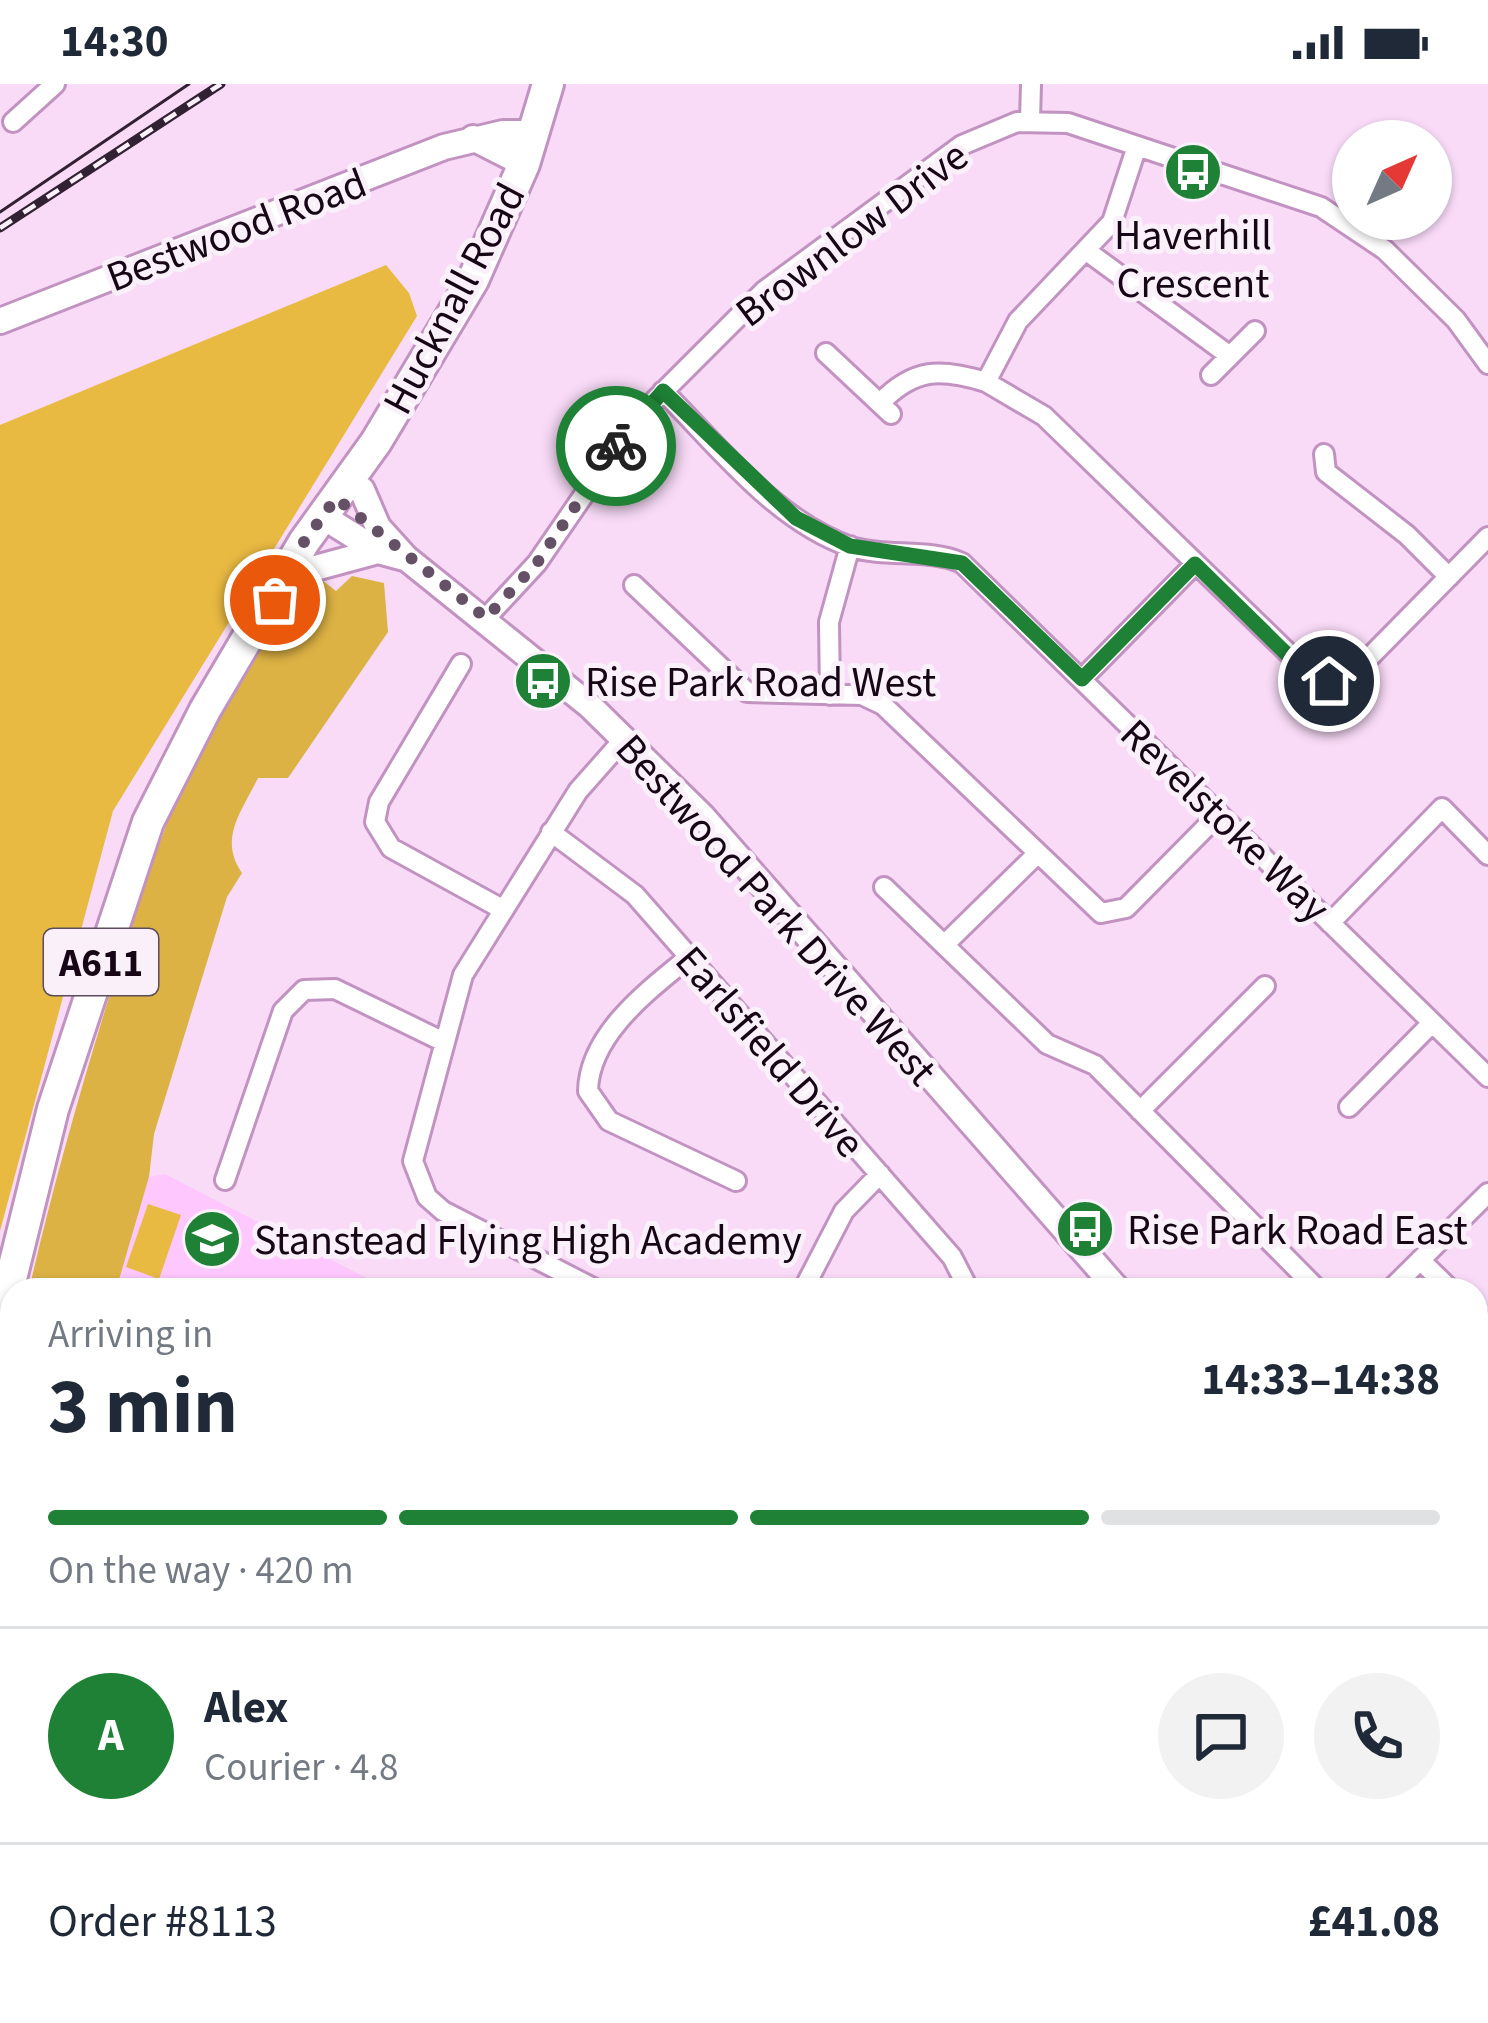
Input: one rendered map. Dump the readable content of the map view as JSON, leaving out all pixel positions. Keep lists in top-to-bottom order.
{
  "streets": {
    "main road": ["Hucknall Road", "A611"],
    "street": [
      "Bestwood Road",
      "Brownlow Drive",
      "Revelstoke Way",
      "Bestwood Park Drive West",
      "Earlsfield Drive"
    ]
  },
  "crossings": [
    ["Bestwood Road", "Hucknall Road"],
    ["Brownlow Drive", "Revelstoke Way"],
    ["Brownlow Drive", "Bestwood Park Drive West"]
  ],
  "places": {
    "bus stop": ["Haverhill Crescent", "Rise Park Road West", "Rise Park Road East"],
    "school or university": ["Stanstead Flying High Academy"]
  },
  "north": "top right",
  "page": {
    "status": "14:30",
    "heading": ["3 min", "Arriving in", "14:33–14:38"],
    "panel": [
      "Alex",
      "Courier · 4.8",
      "Order #8113",
      "£41.08"
    ],
    "bar": "On the way · 420 m",
    "round": "A"
  }
}
